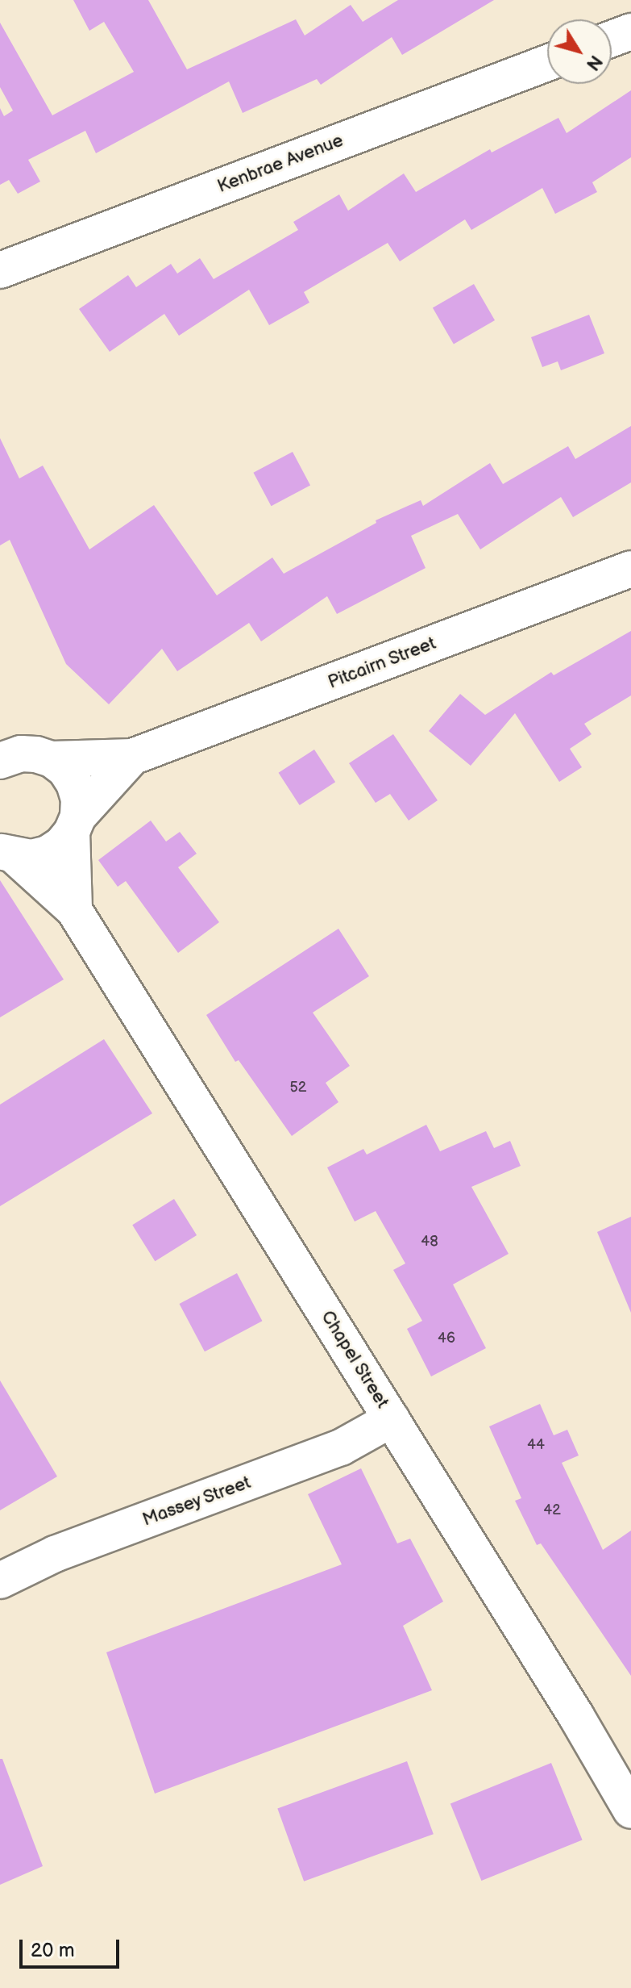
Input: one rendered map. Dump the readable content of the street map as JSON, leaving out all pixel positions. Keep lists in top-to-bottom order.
{
  "streets": {
    "street": [
      "Kenbrae Avenue",
      "Pitcairn Street",
      "Chapel Street",
      "Massey Street"
    ]
  },
  "crossings": [
    ["Pitcairn Street", "Chapel Street"],
    ["Chapel Street", "Massey Street"]
  ],
  "house_numbers": [
    "52",
    "48",
    "46",
    "44",
    "42"
  ],
  "scale_bar": "20 m",
  "north": "bottom right"
}
